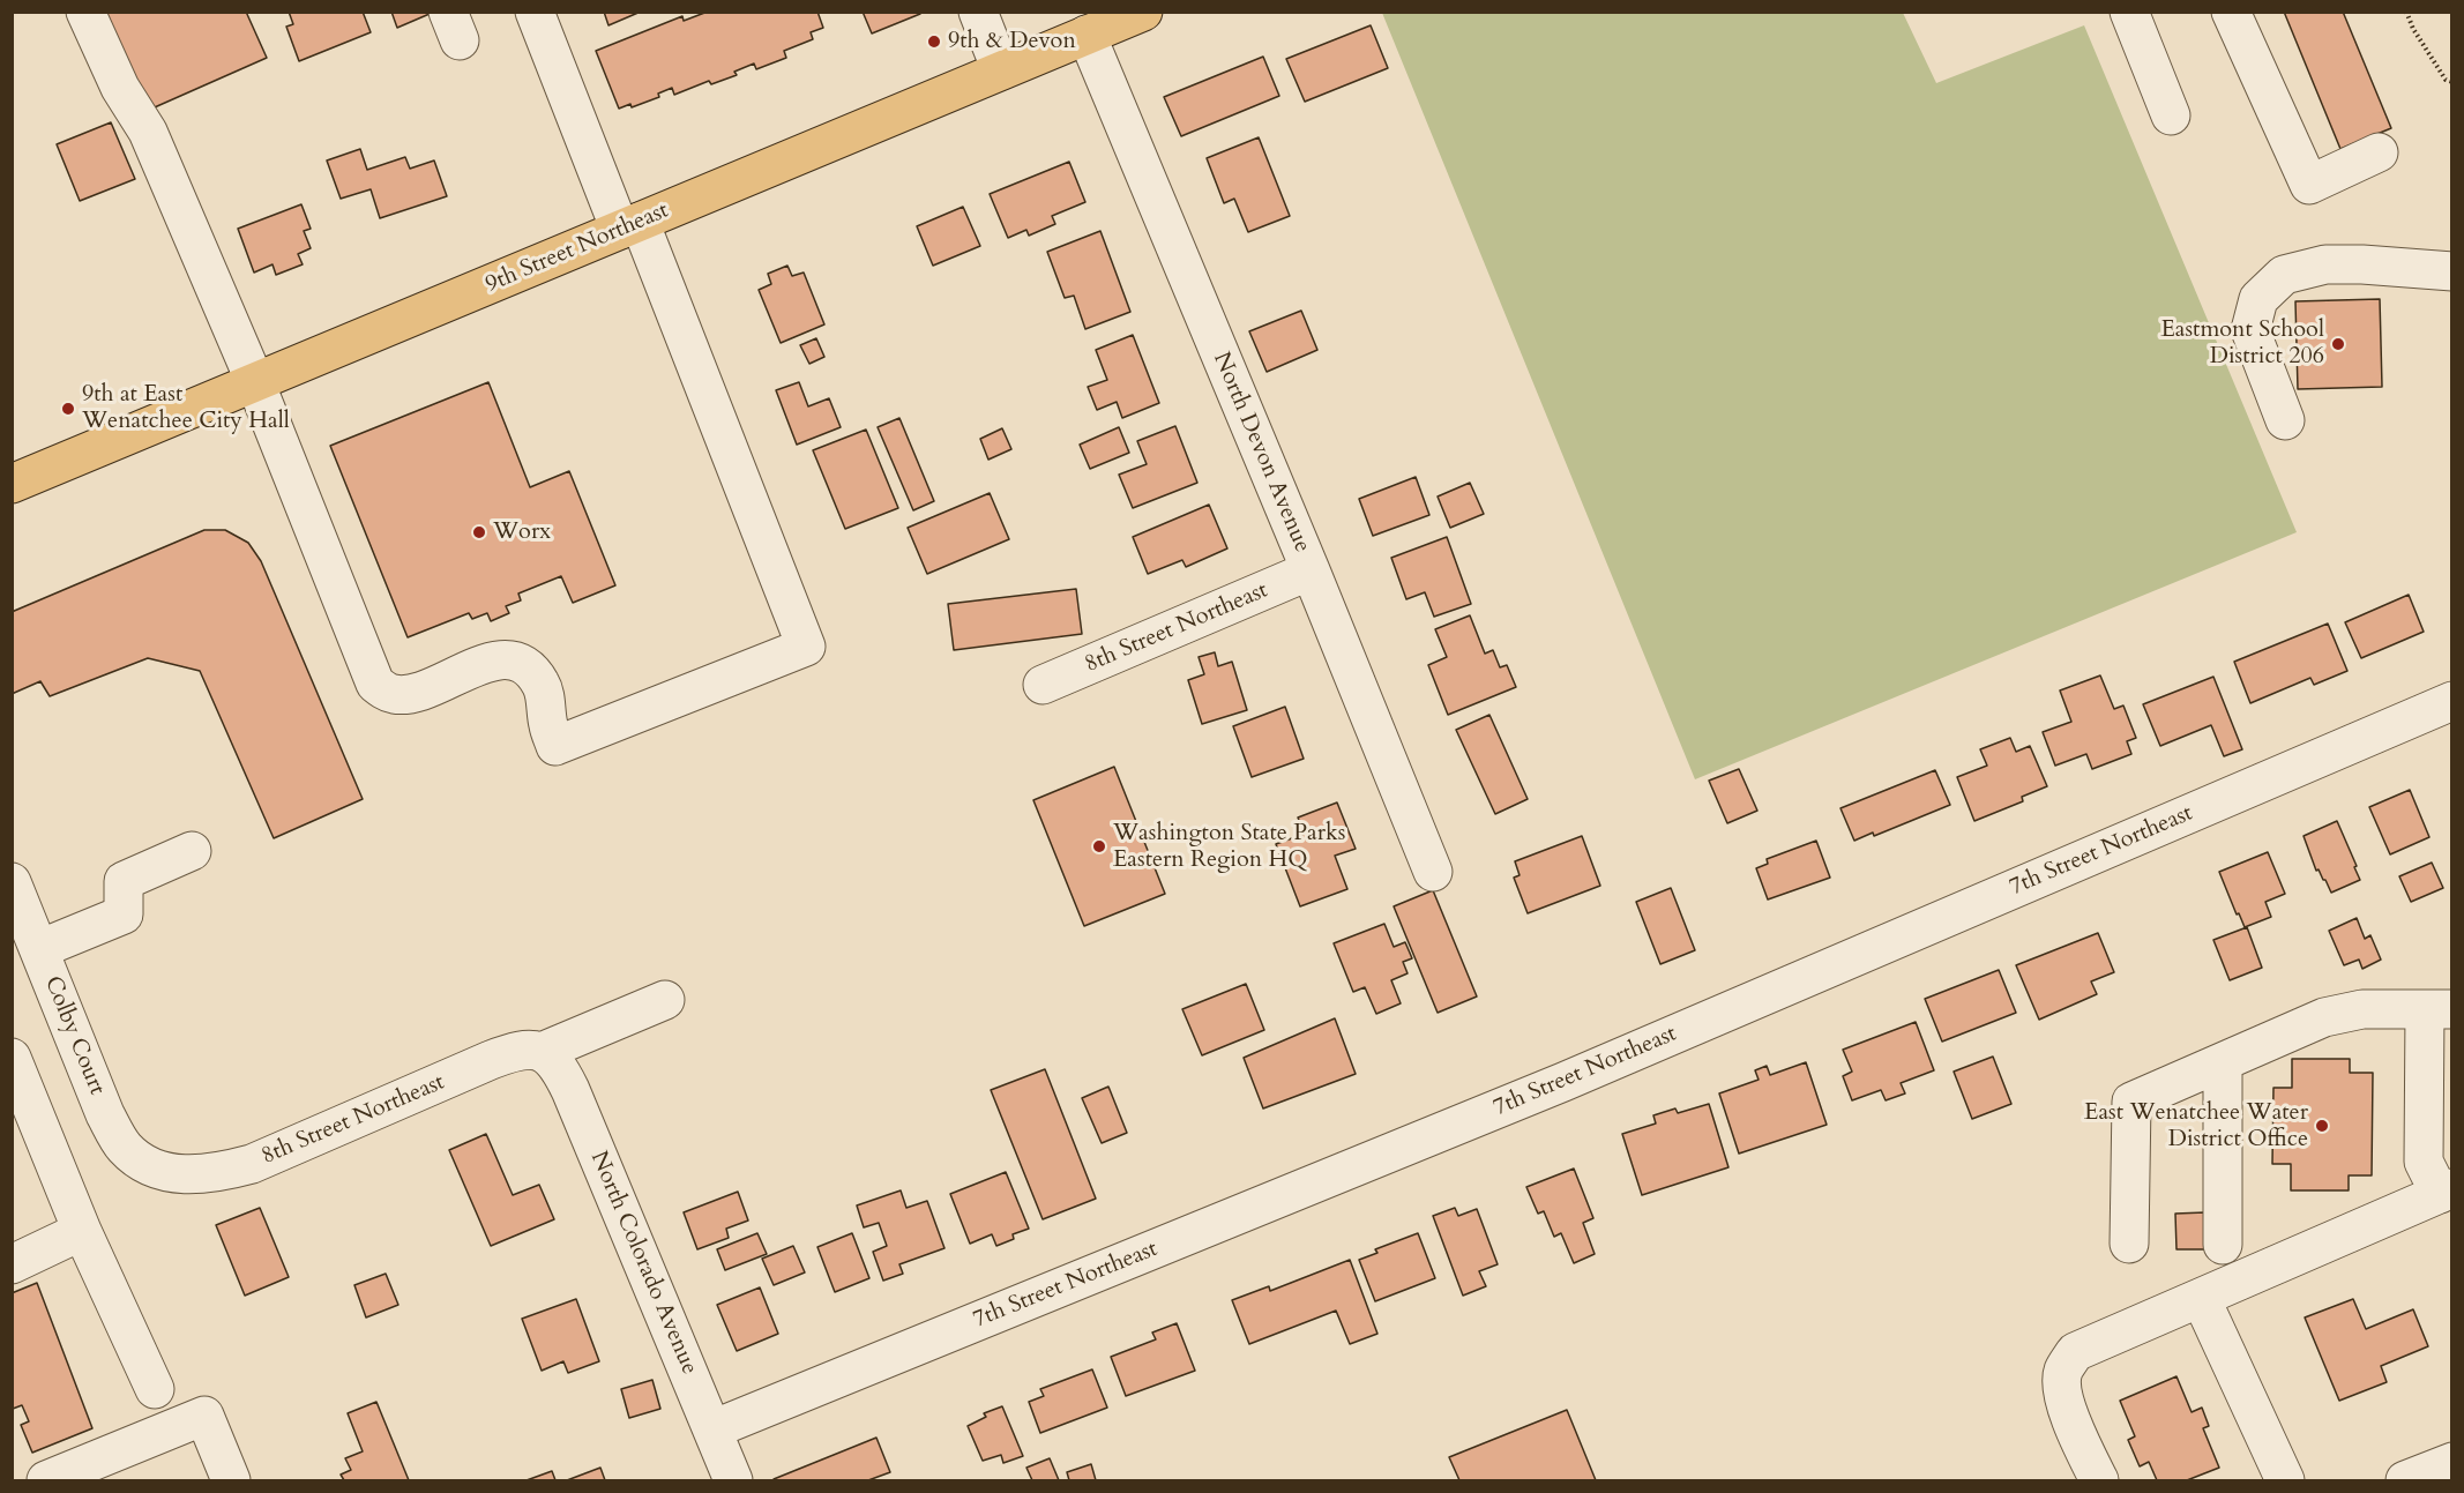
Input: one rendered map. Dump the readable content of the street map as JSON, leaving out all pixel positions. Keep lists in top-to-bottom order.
{
  "streets": {
    "main road": ["9th Street Northeast"],
    "street": [
      "North Devon Avenue",
      "8th Street Northeast",
      "7th Street Northeast",
      "Colby Court",
      "North Colorado Avenue"
    ]
  },
  "crossings": [
    ["9th Street Northeast", "North Devon Avenue"],
    ["North Devon Avenue", "8th Street Northeast"],
    ["8th Street Northeast", "Colby Court"],
    ["8th Street Northeast", "North Colorado Avenue"],
    ["7th Street Northeast", "North Colorado Avenue"]
  ],
  "places": [
    "9th & Devon",
    "Eastmont School District 206",
    "9th at East Wenatchee City Hall",
    "Worx",
    "Washington State Parks Eastern Region HQ",
    "East Wenatchee Water District Office"
  ]
}
